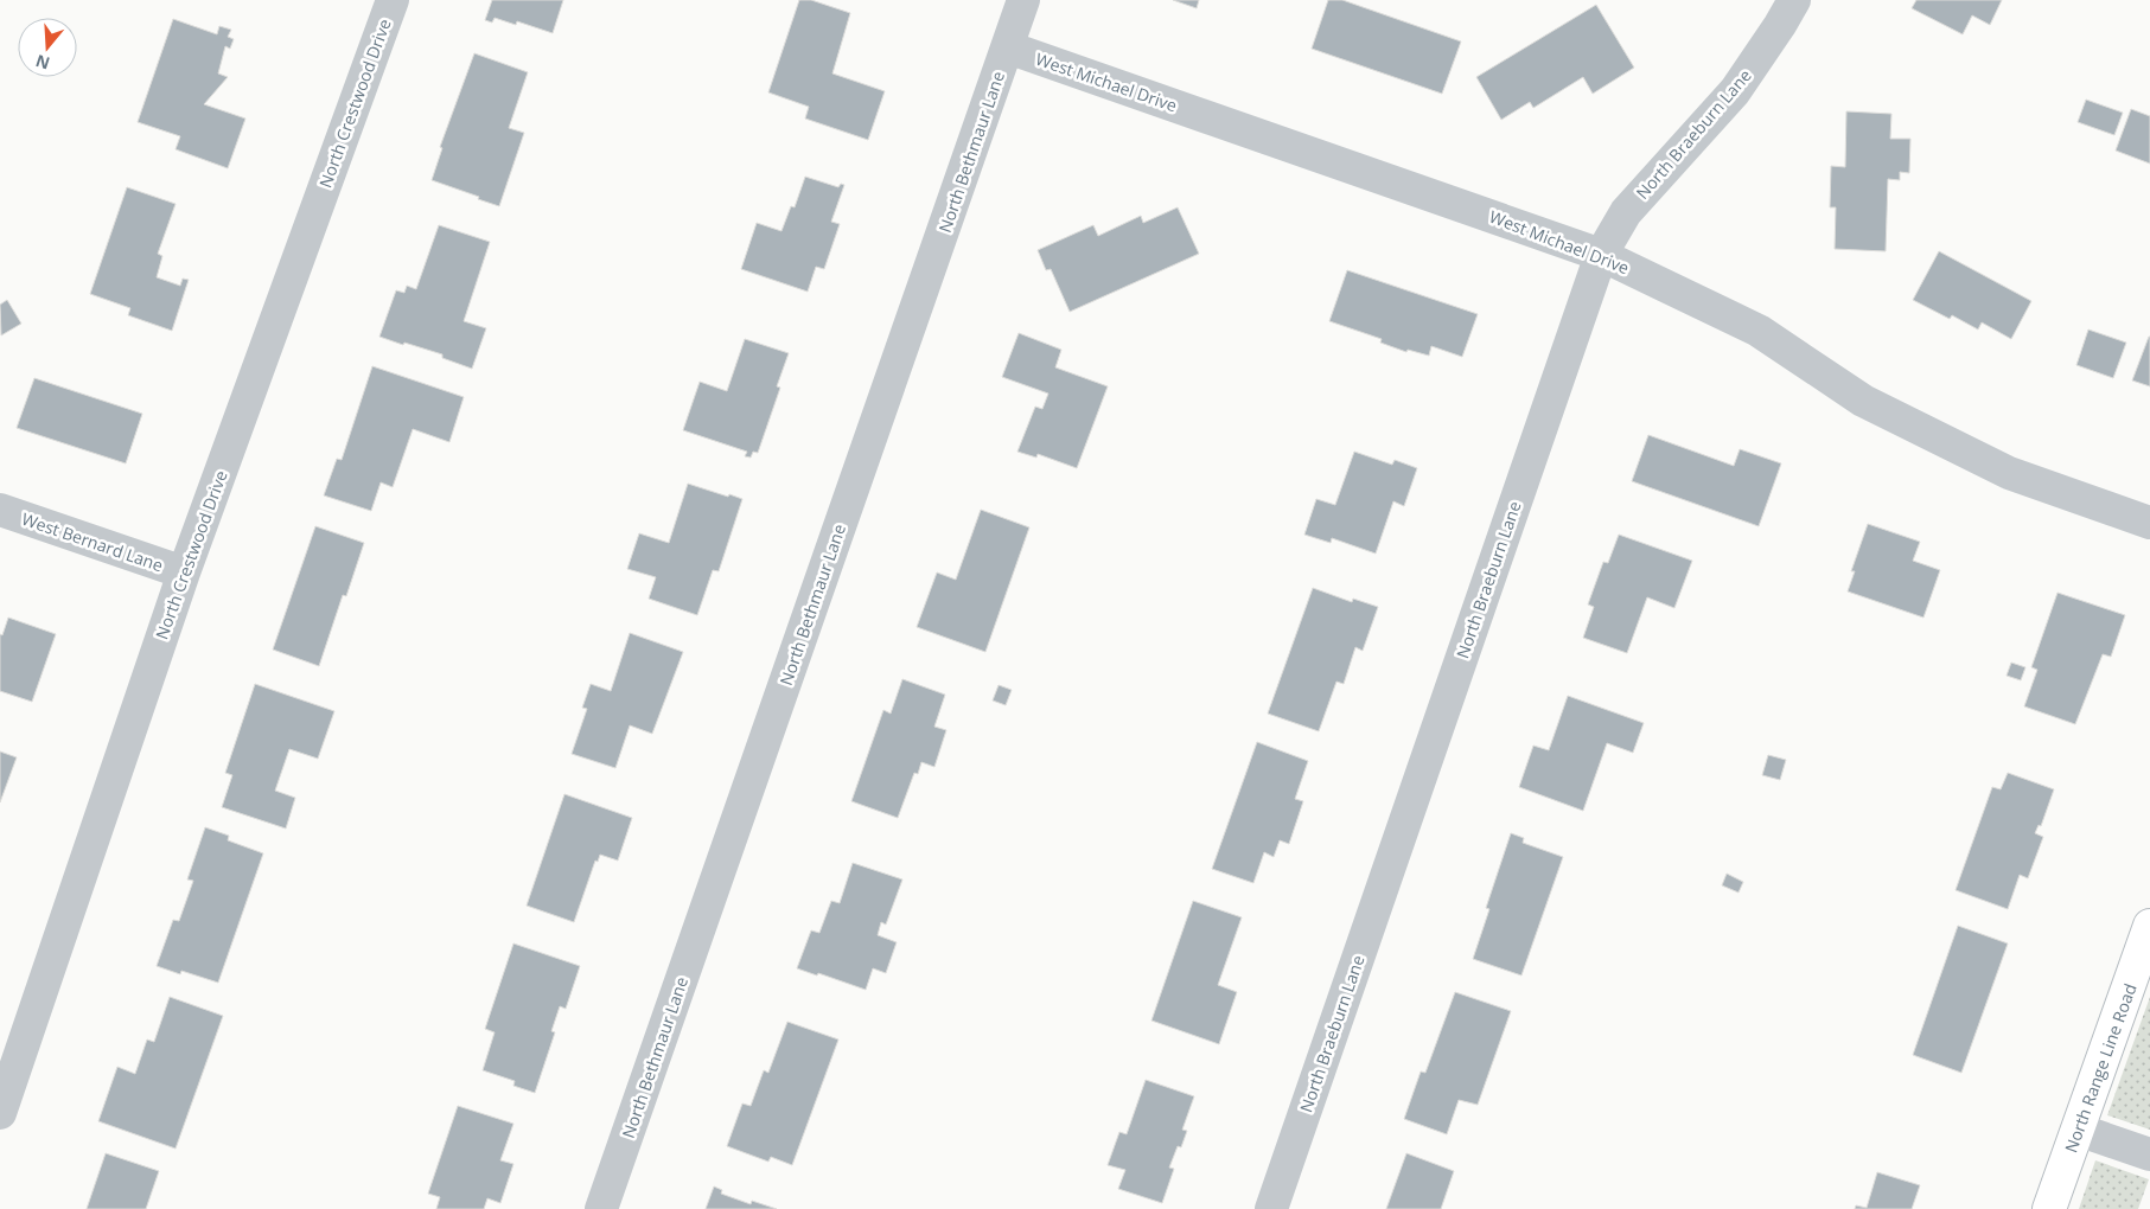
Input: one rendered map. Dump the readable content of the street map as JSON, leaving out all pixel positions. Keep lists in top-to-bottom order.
{
  "streets": {
    "street": [
      "West Michael Drive",
      "North Crestwood Drive",
      "North Braeburn Lane",
      "North Bethmaur Lane",
      "West Bernard Lane",
      "North Range Line Road"
    ]
  },
  "crossings": [
    ["West Michael Drive", "North Braeburn Lane"],
    ["West Michael Drive", "North Bethmaur Lane"],
    ["North Crestwood Drive", "West Bernard Lane"]
  ],
  "north": "bottom"
}
